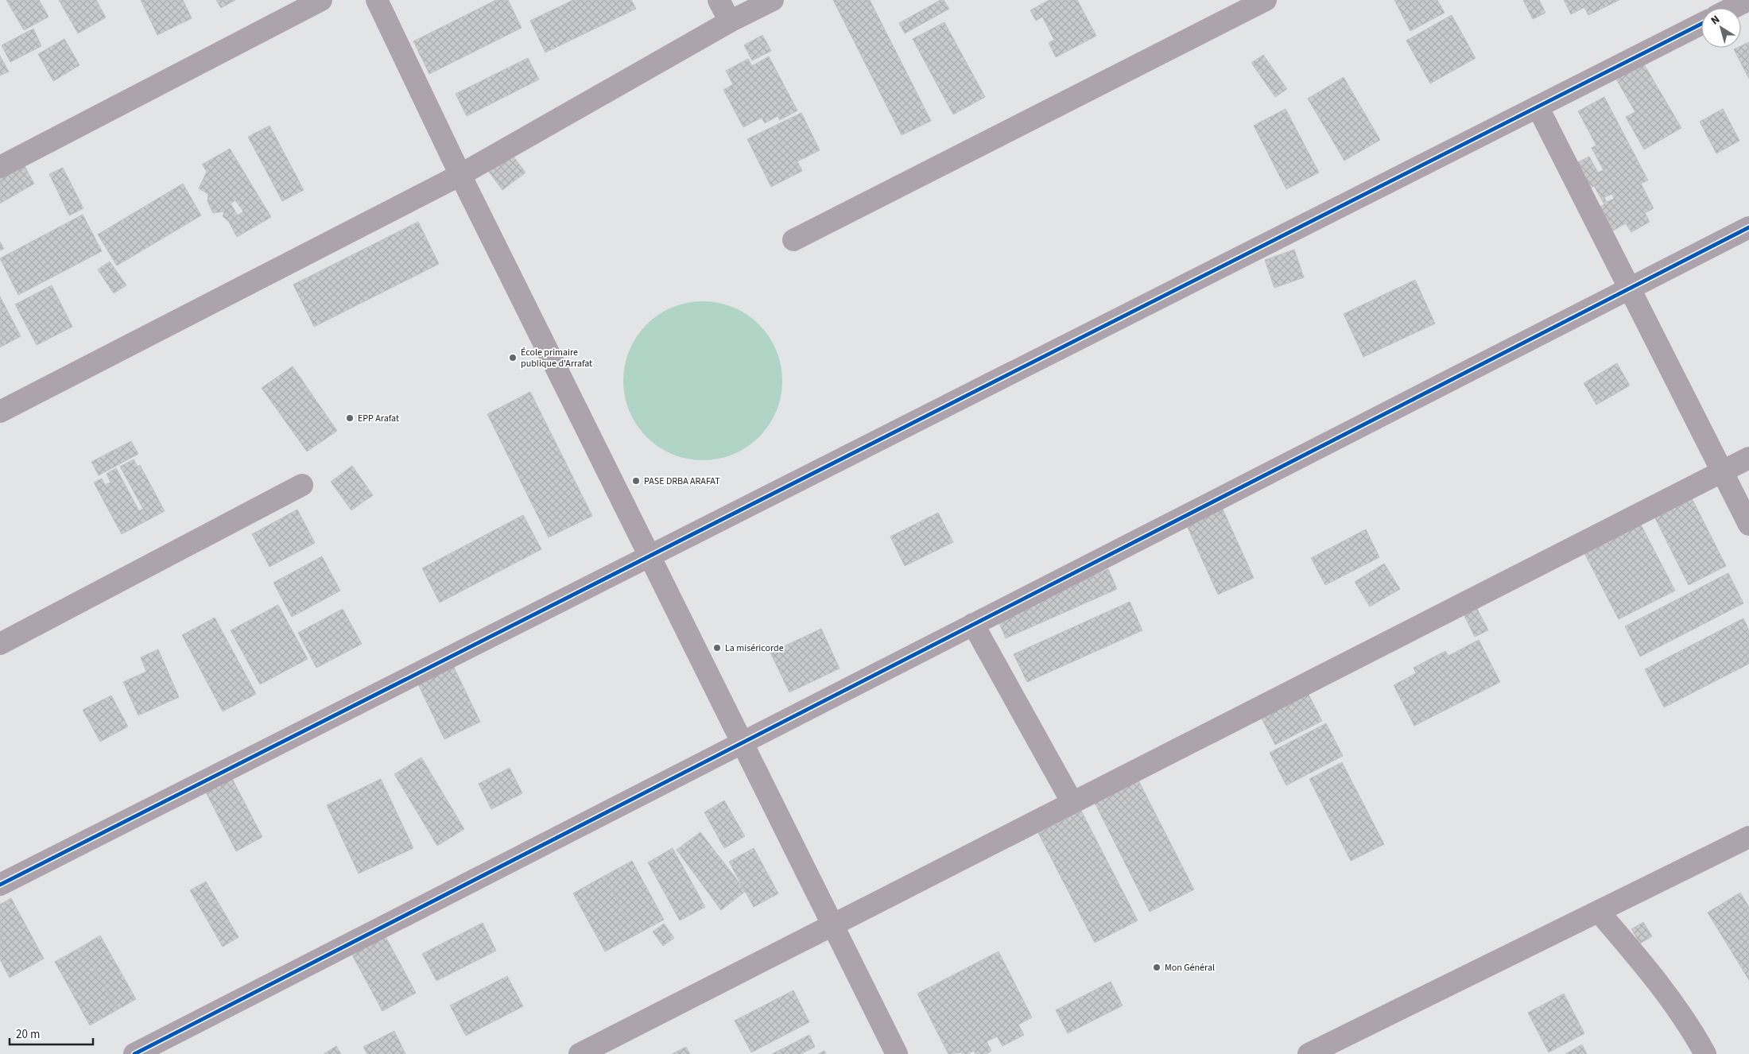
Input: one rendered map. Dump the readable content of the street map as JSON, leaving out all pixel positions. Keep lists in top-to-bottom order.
{
  "places": [
    "École primaire publique d'Arrafat",
    "EPP Arafat",
    "PASE DRBA ARAFAT",
    "La miséricorde",
    "Mon Général"
  ],
  "scale_bar": "20 m",
  "north": "top left"
}
